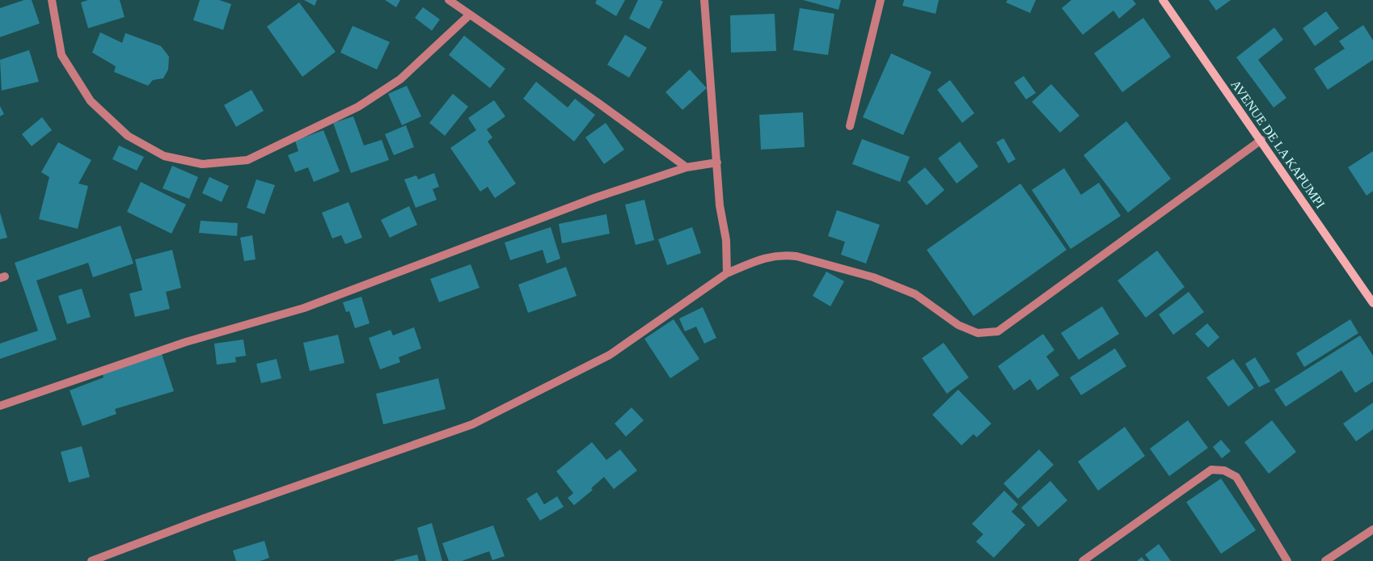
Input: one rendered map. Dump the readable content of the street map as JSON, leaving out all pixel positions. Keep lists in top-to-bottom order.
{
  "streets": {
    "main road": ["AVENUE DE LA KAPUMPI"]
  }
}
